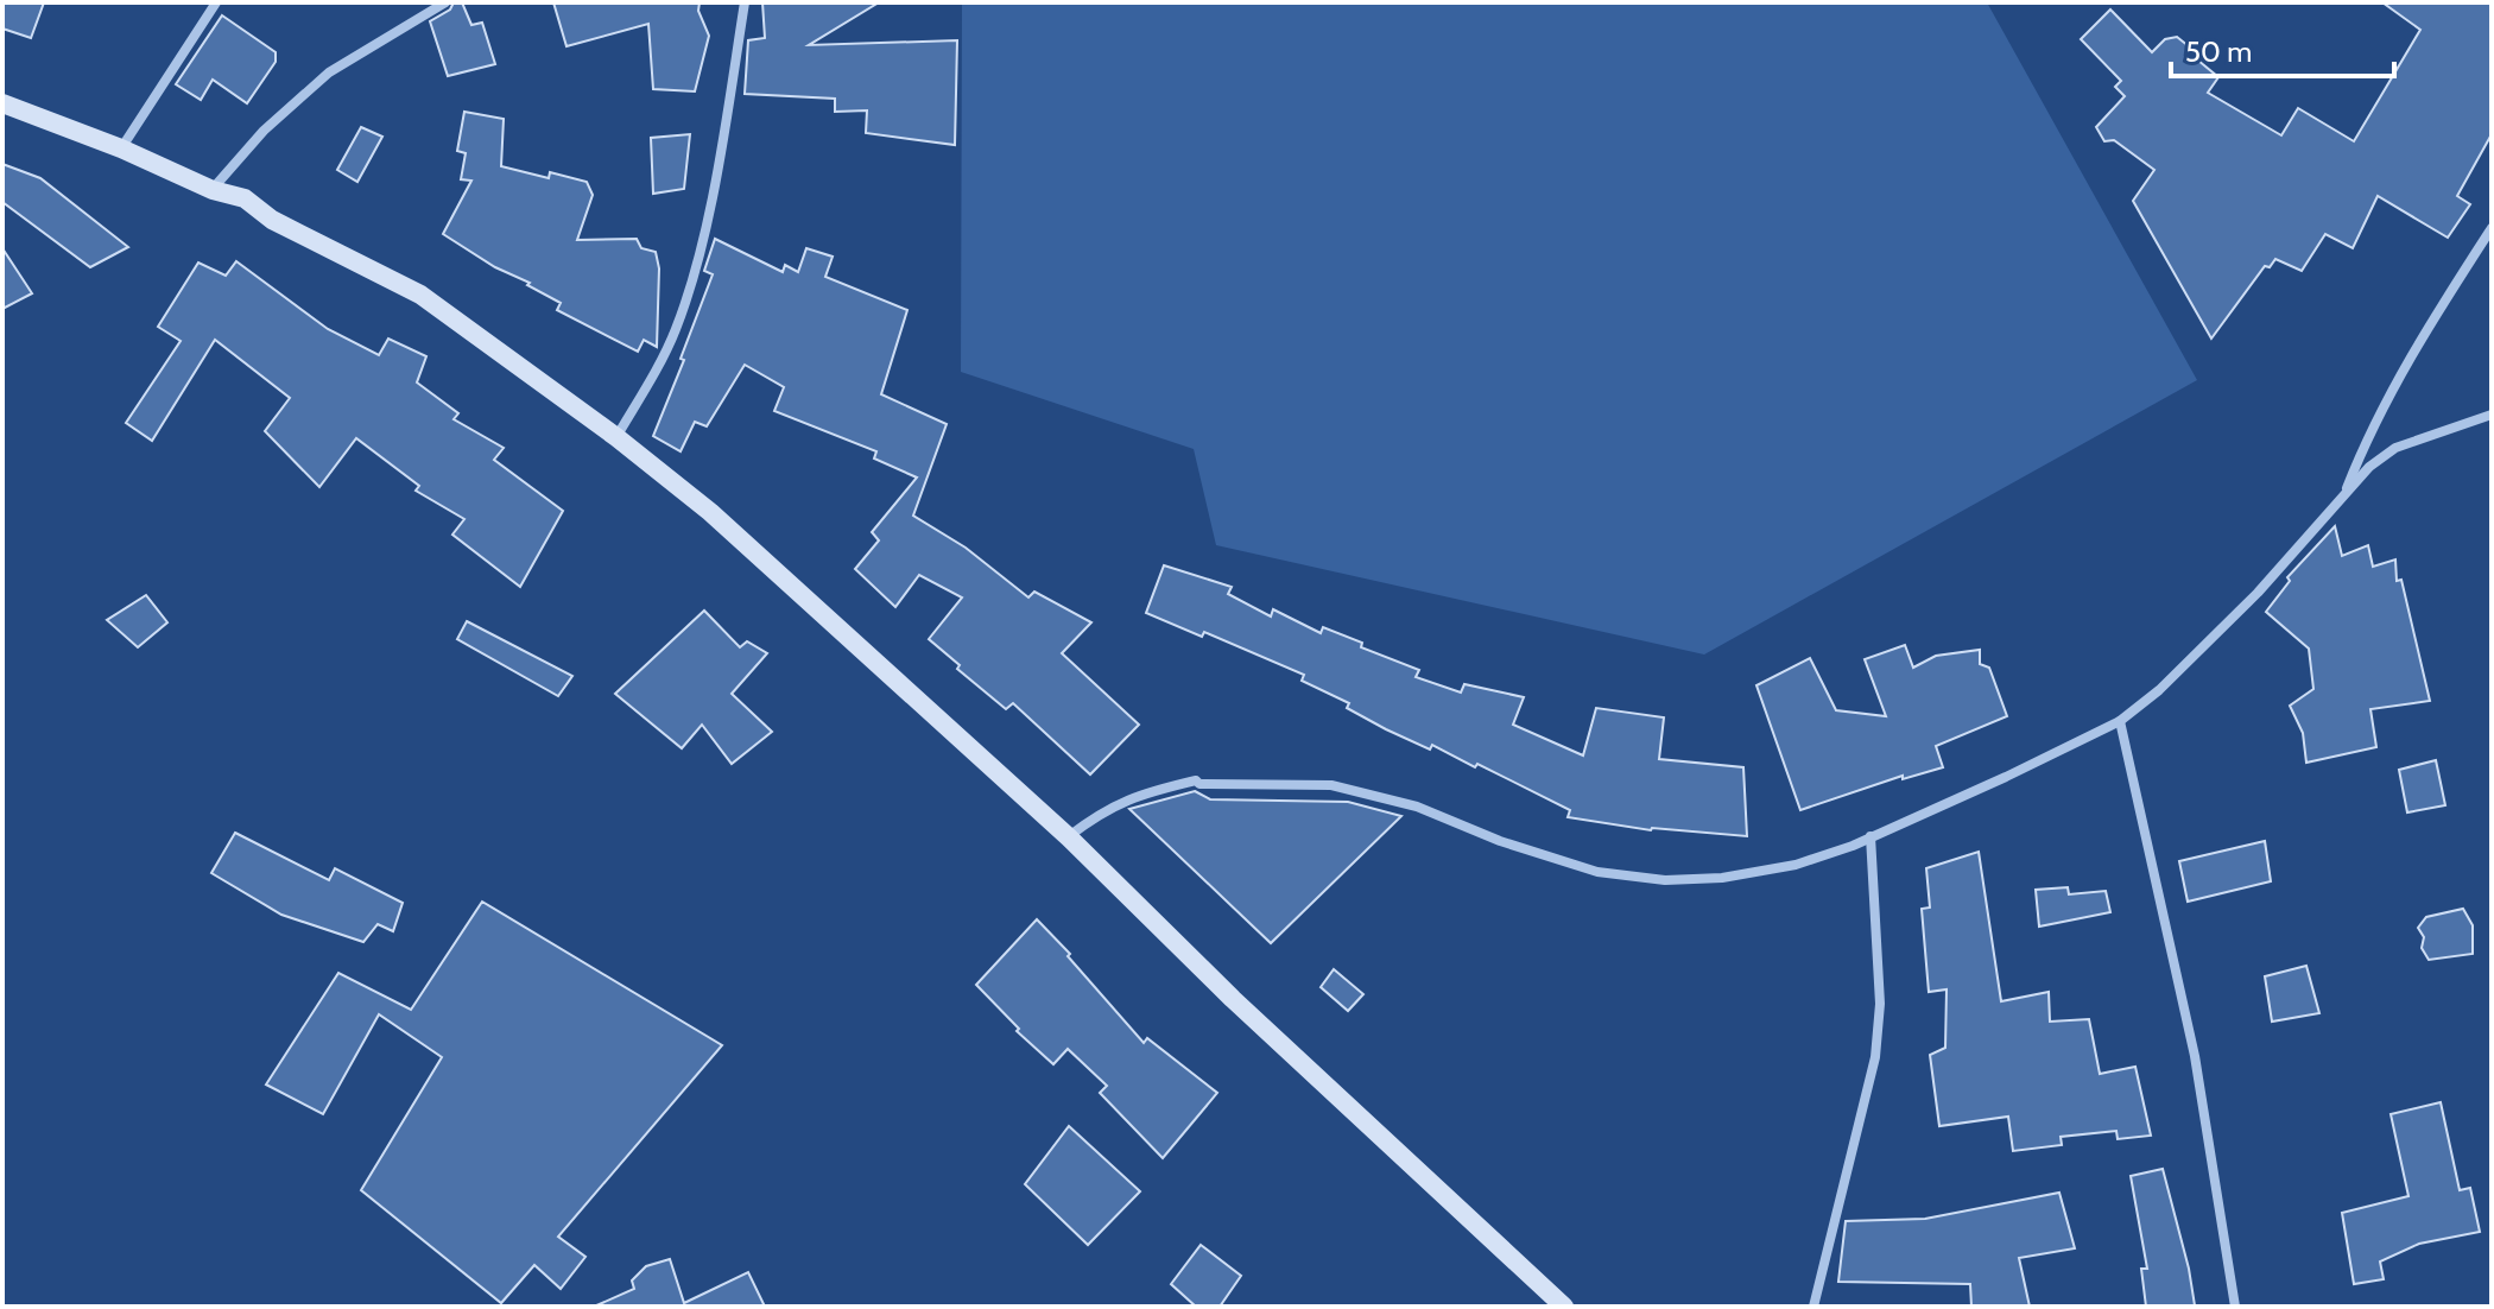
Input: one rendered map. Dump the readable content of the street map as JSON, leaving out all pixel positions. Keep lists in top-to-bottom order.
{
  "scale_bar": "50 m"
}
